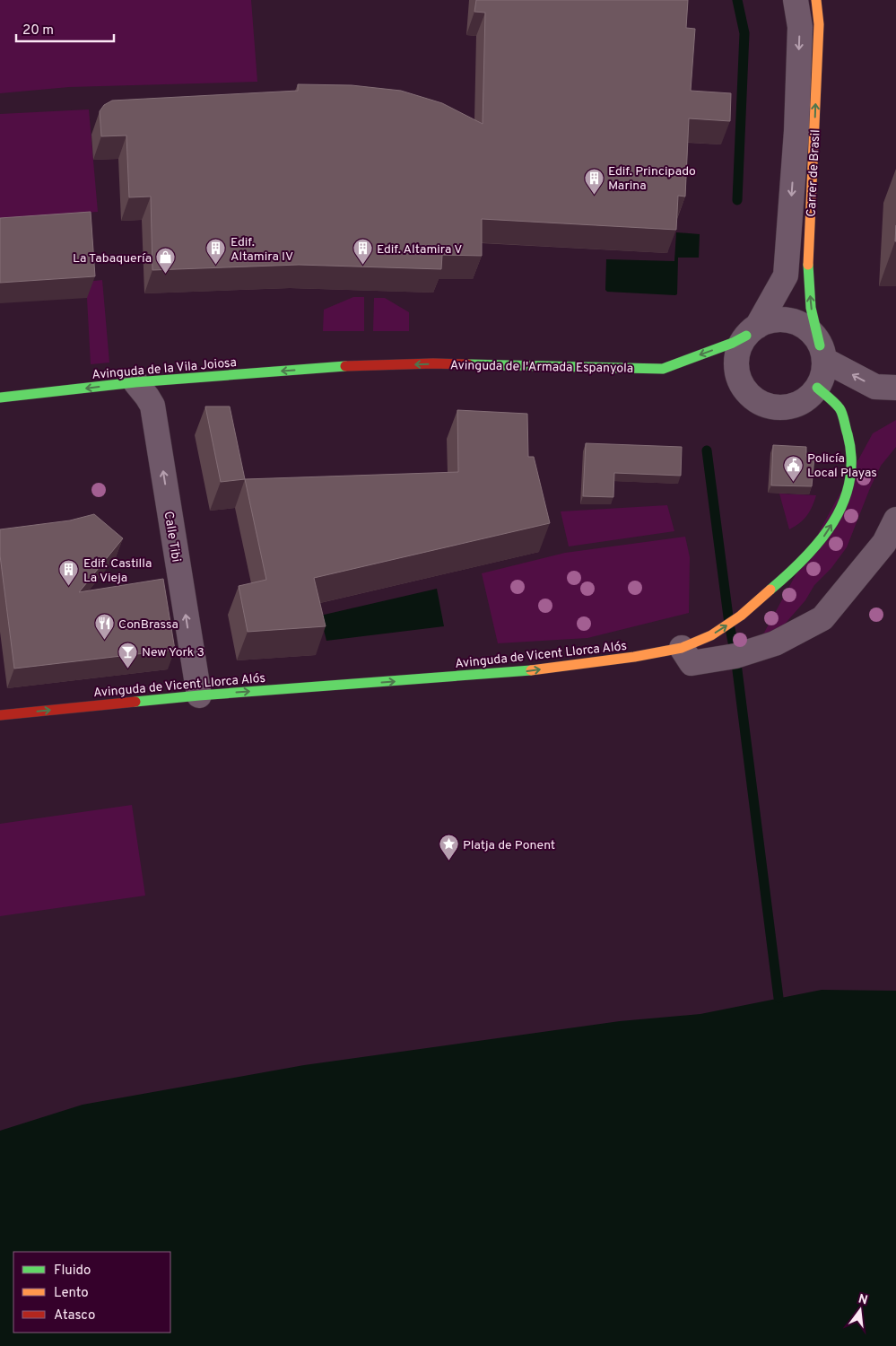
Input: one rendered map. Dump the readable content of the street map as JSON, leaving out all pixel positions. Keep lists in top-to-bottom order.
{
  "streets": {
    "street": [
      "Carrer de Brasil",
      "Avinguda de l'Armada Espanyola",
      "Avinguda de la Vila Joiosa",
      "Calle Tibi",
      "Avinguda de Vicent Llorca Alós"
    ]
  },
  "crossings": [
    ["Carrer de Brasil", "Avinguda de l'Armada Espanyola"],
    ["Carrer de Brasil", "Avinguda de Vicent Llorca Alós"],
    ["Avinguda de l'Armada Espanyola", "Avinguda de la Vila Joiosa"],
    ["Avinguda de l'Armada Espanyola", "Avinguda de Vicent Llorca Alós"],
    ["Avinguda de la Vila Joiosa", "Calle Tibi"],
    ["Calle Tibi", "Avinguda de Vicent Llorca Alós"]
  ],
  "one_way": [
    "Avinguda de l'Armada Espanyola",
    "Avinguda de la Vila Joiosa",
    "Calle Tibi",
    "Avinguda de Vicent Llorca Alós"
  ],
  "places": {
    "building": [
      "Edif. Principado Marina",
      "Edif. Altamira IV",
      "Edif. Altamira V",
      "Edif. Castilla La Vieja"
    ],
    "shop": ["La Tabaquería"],
    "public building": ["Policía Local Playas"],
    "restaurant": ["ConBrassa"],
    "bar": ["New York 3"],
    "place": ["Platja de Ponent"]
  },
  "legend": ["Fluido", "Lento", "Atasco"],
  "scale_bar": "20 m",
  "north": "top"
}
